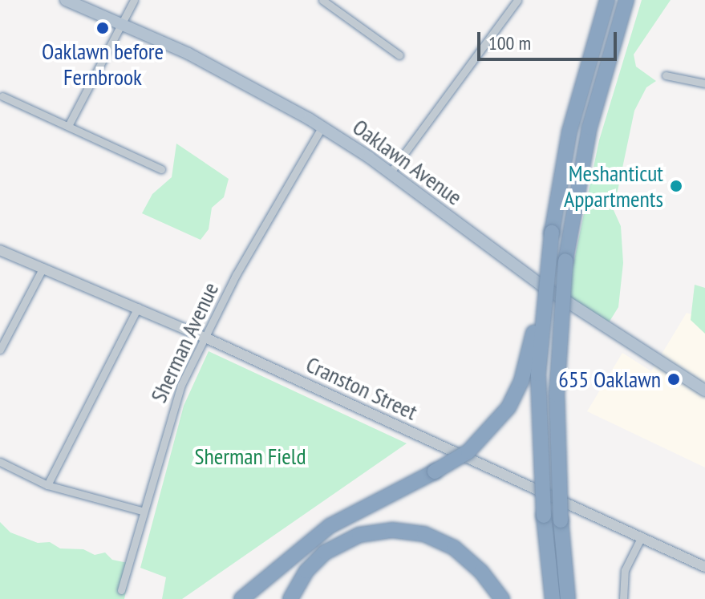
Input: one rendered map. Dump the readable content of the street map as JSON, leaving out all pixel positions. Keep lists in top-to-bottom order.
{
  "streets": {
    "main road": ["Oaklawn Avenue"],
    "street": ["Sherman Avenue", "Cranston Street"]
  },
  "crossings": [
    ["Oaklawn Avenue", "Sherman Avenue"],
    ["Sherman Avenue", "Cranston Street"]
  ],
  "parks": ["Sherman Field"],
  "places": ["Oaklawn before Fernbrook", "Meshanticut Appartments", "655 Oaklawn"],
  "scale_bar": "100 m"
}
